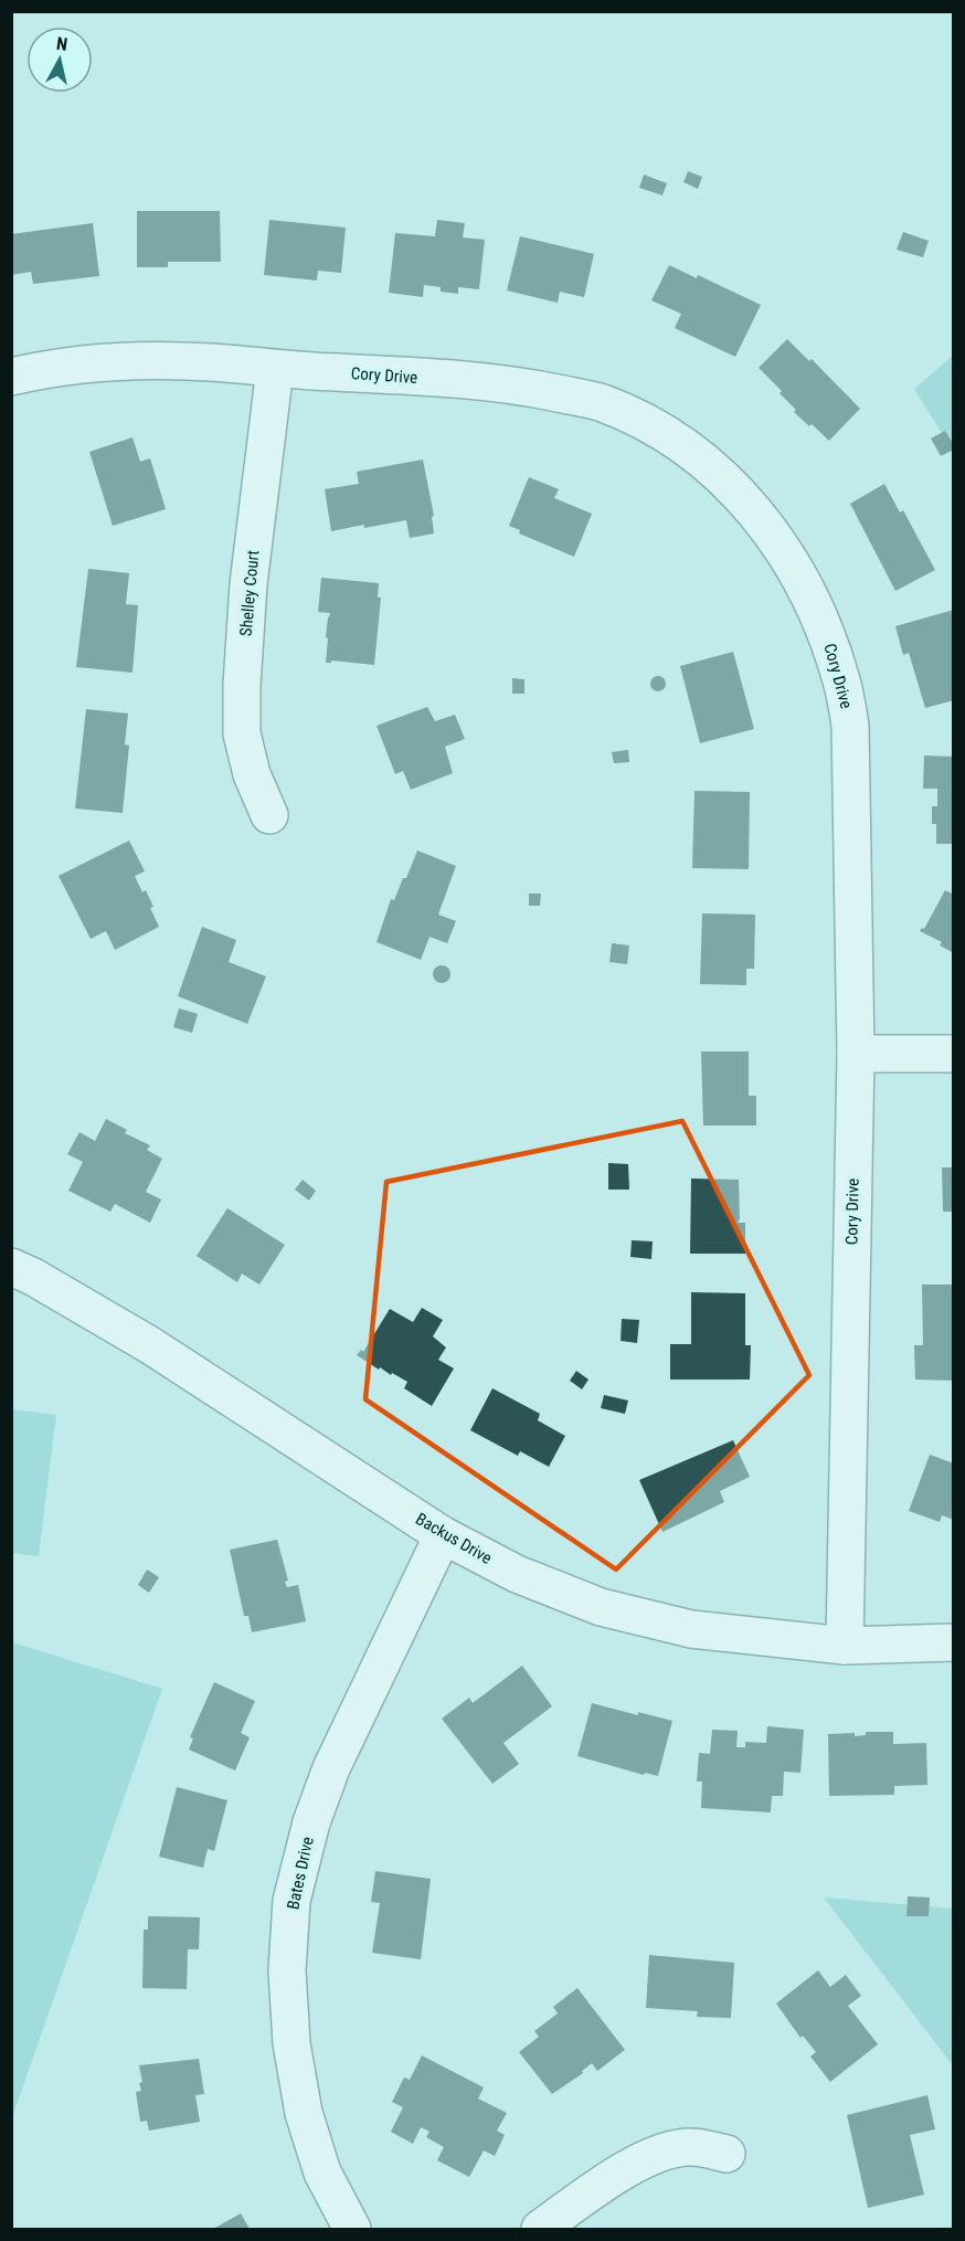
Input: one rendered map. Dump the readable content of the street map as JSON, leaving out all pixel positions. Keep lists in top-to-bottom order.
{
  "streets": {
    "street": [
      "Cory Drive",
      "Shelley Court",
      "Backus Drive",
      "Bates Drive"
    ]
  },
  "crossings": [
    ["Cory Drive", "Shelley Court"],
    ["Cory Drive", "Backus Drive"],
    ["Backus Drive", "Bates Drive"]
  ],
  "north": "top"
}
